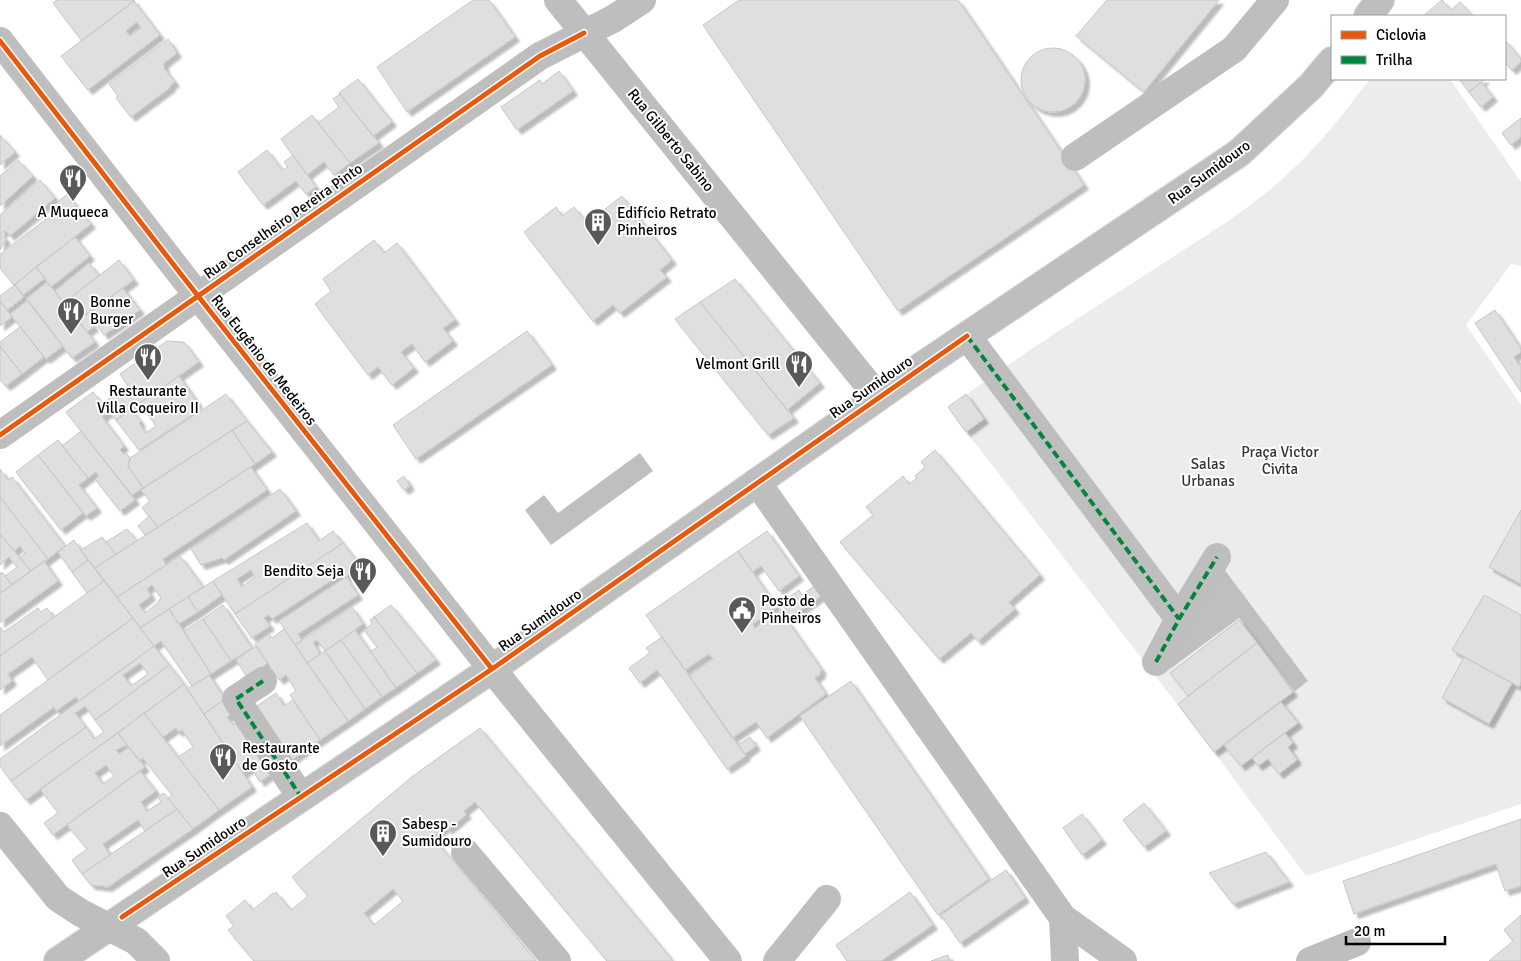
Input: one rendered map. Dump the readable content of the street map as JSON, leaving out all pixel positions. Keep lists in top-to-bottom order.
{
  "streets": {
    "street": [
      "Rua Gilberto Sabino",
      "Rua Sumidouro",
      "Rua Conselheiro Pereira Pinto",
      "Rua Eugênio de Medeiros"
    ]
  },
  "crossings": [
    ["Rua Gilberto Sabino", "Rua Sumidouro"],
    ["Rua Gilberto Sabino", "Rua Conselheiro Pereira Pinto"],
    ["Rua Sumidouro", "Rua Eugênio de Medeiros"],
    ["Rua Conselheiro Pereira Pinto", "Rua Eugênio de Medeiros"]
  ],
  "parks": ["Praça Victor Civita", "Salas Urbanas"],
  "places": {
    "restaurant": [
      "A Muqueca",
      "Bonne Burger",
      "Restaurante Villa Coqueiro II",
      "Velmont Grill",
      "Bendito Seja",
      "Restaurante de Gosto"
    ],
    "building": ["Edifício Retrato Pinheiros", "Sabesp - Sumidouro"],
    "public building": ["Posto de Pinheiros"]
  },
  "legend": ["Ciclovia", "Trilha"],
  "scale_bar": "20 m"
}
